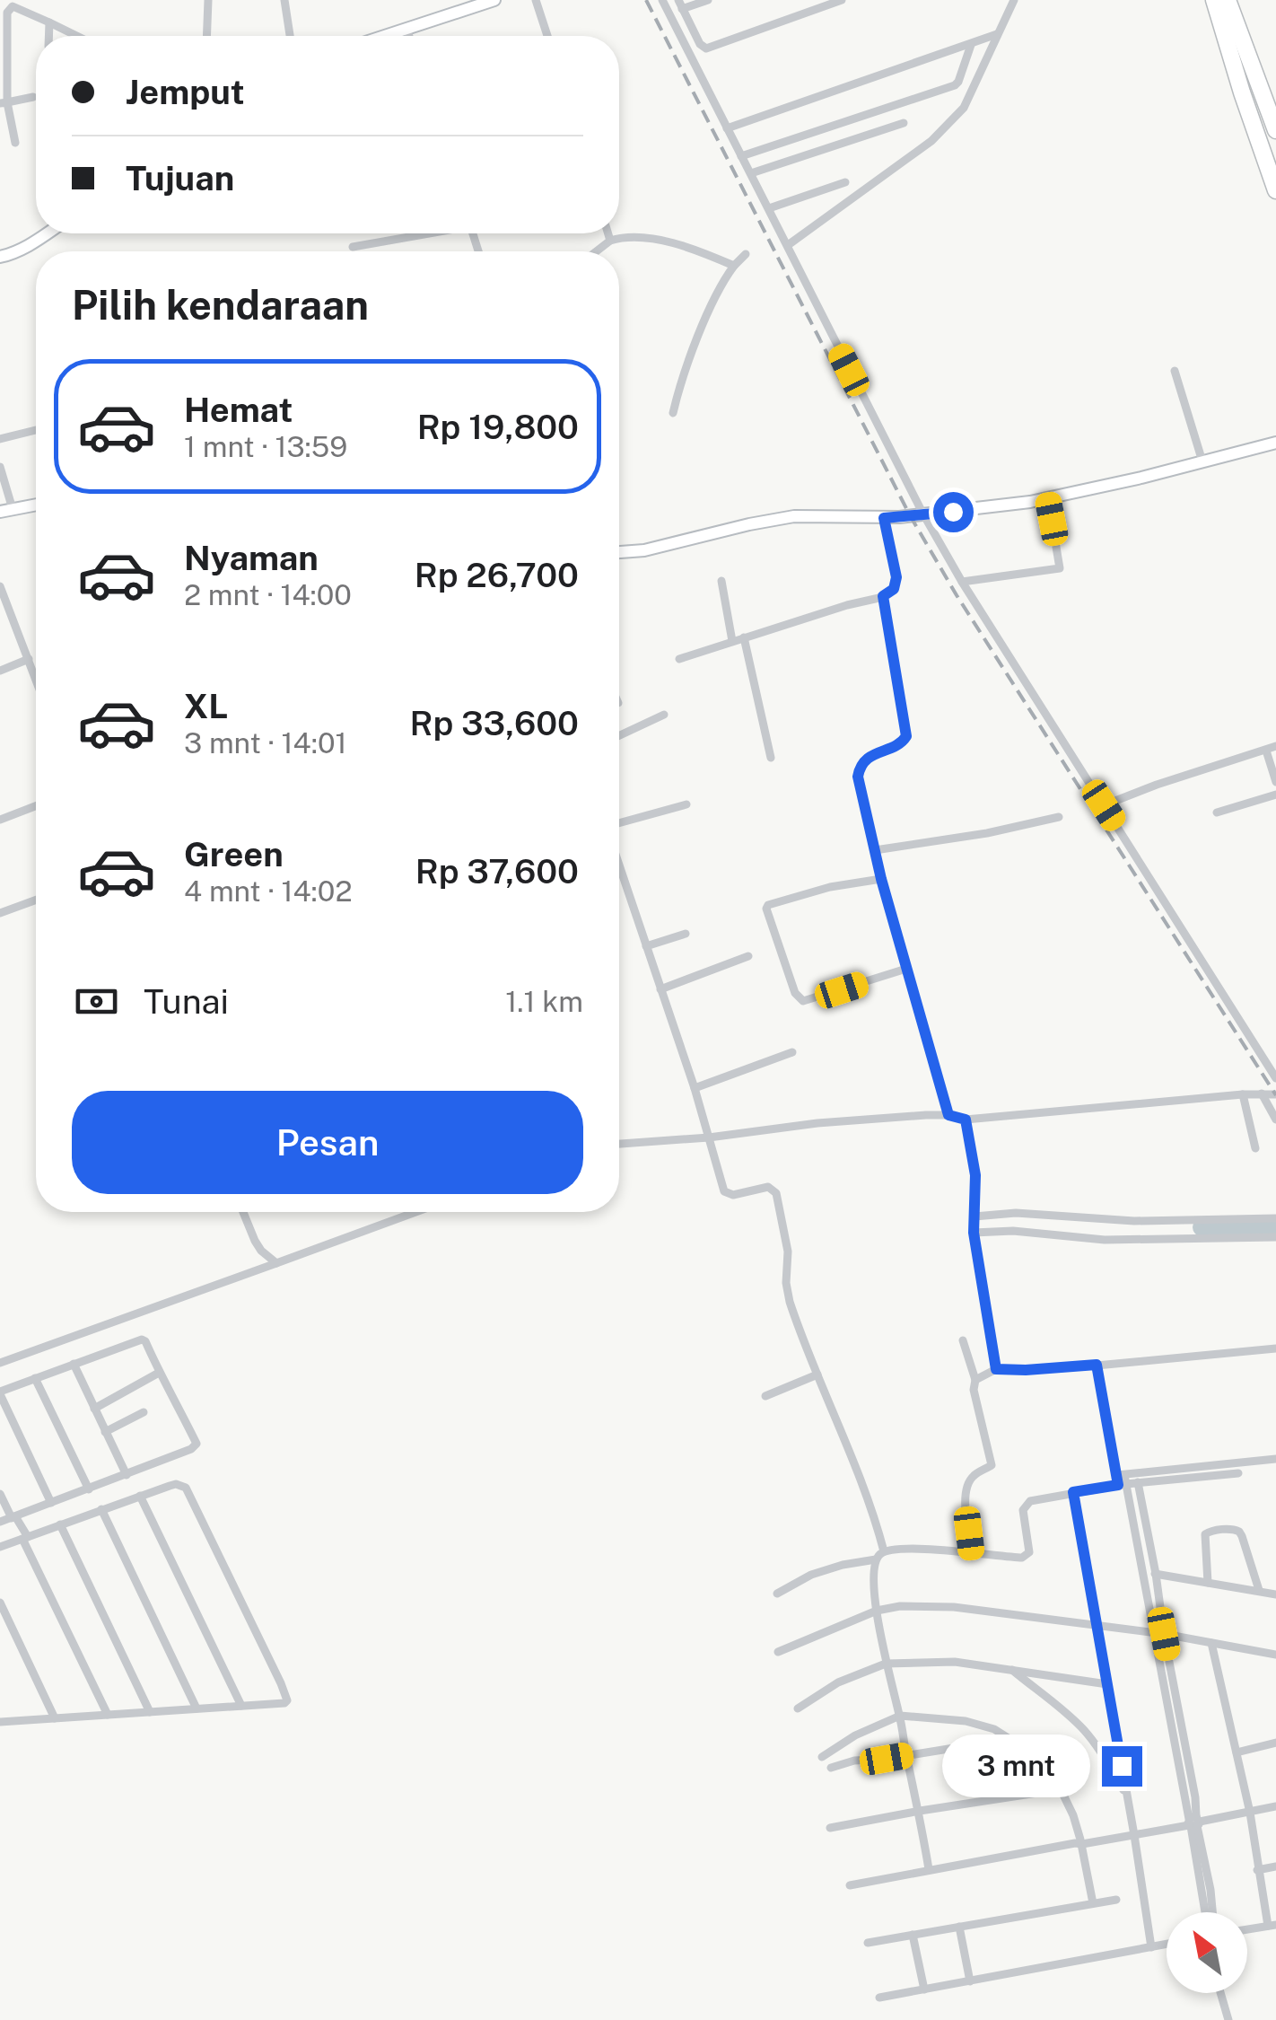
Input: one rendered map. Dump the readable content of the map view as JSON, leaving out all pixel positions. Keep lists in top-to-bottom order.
{
  "north": "top left",
  "page": {
    "banner": ["Jemput", "Tujuan"],
    "heading": "Pilih kendaraan",
    "list": [
      {
        "name": "Hemat",
        "note": "1 mnt · 13:59",
        "value": "Rp 19,800"
      },
      {
        "name": "Nyaman",
        "note": "2 mnt · 14:00",
        "value": "Rp 26,700"
      },
      {
        "name": "XL",
        "note": "3 mnt · 14:01",
        "value": "Rp 33,600"
      },
      {
        "name": "Green",
        "note": "4 mnt · 14:02",
        "value": "Rp 37,600"
      }
    ],
    "pay": ["Tunai", "1.1 km"],
    "buttons": "Pesan",
    "bubble": "3 mnt"
  }
}
